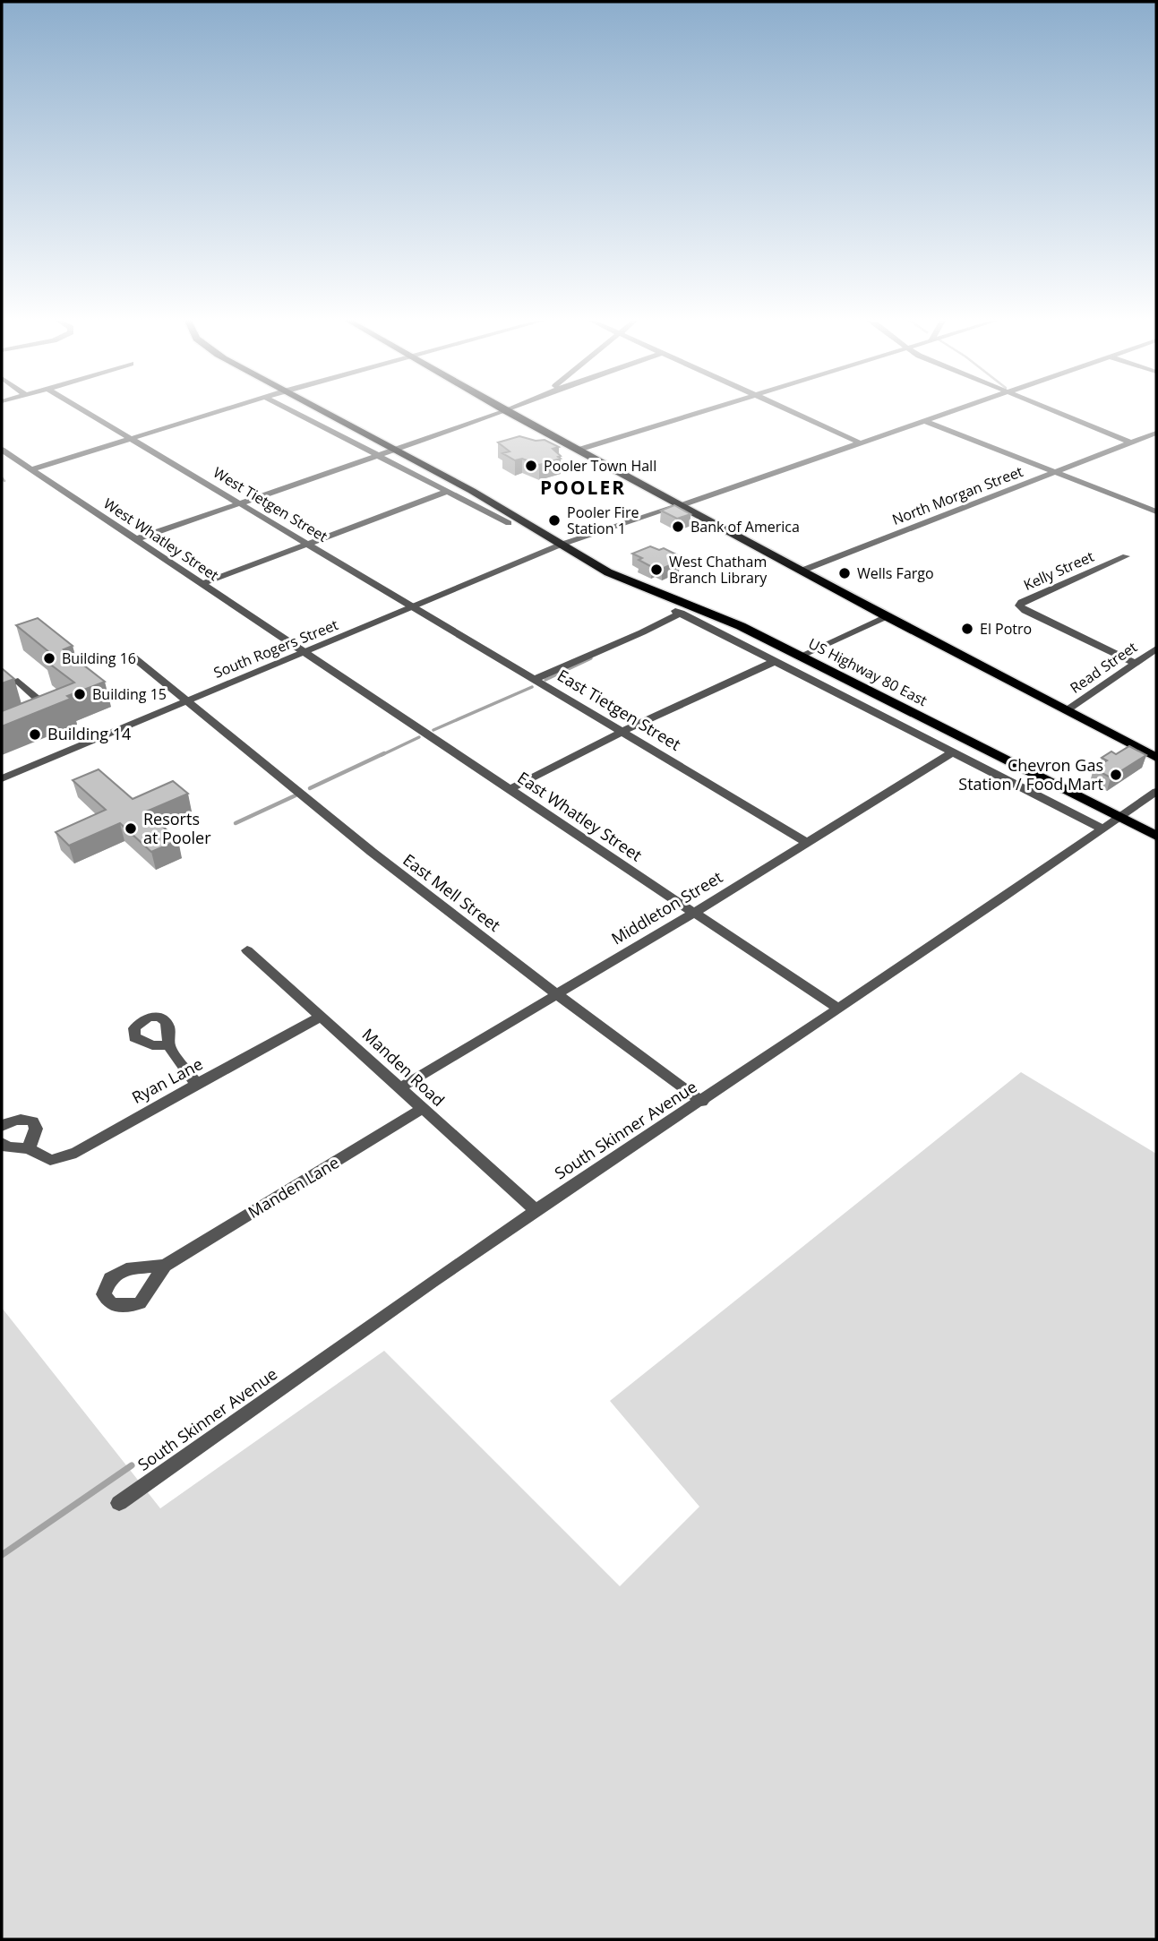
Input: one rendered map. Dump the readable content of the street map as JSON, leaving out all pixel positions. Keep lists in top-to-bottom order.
{
  "streets": {
    "main road": ["US Highway 80 East"],
    "street": [
      "North Morgan Street",
      "West Tietgen Street",
      "West Whatley Street",
      "Kelly Street",
      "South Rogers Street",
      "Read Street",
      "East Tietgen Street",
      "East Whatley Street",
      "East Mell Street",
      "Middleton Street",
      "Manden Road",
      "Ryan Lane",
      "South Skinner Avenue",
      "Manden Lane"
    ]
  },
  "crossings": [
    ["West Tietgen Street", "South Rogers Street"],
    ["West Tietgen Street", "East Tietgen Street"],
    ["West Whatley Street", "South Rogers Street"],
    ["West Whatley Street", "East Whatley Street"],
    ["Kelly Street", "Read Street"],
    ["South Rogers Street", "US Highway 80 East"],
    ["South Rogers Street", "East Tietgen Street"],
    ["South Rogers Street", "East Whatley Street"],
    ["South Rogers Street", "East Mell Street"],
    ["US Highway 80 East", "South Skinner Avenue"],
    ["East Tietgen Street", "Middleton Street"],
    ["East Whatley Street", "Middleton Street"],
    ["East Whatley Street", "South Skinner Avenue"],
    ["East Mell Street", "Middleton Street"],
    ["East Mell Street", "South Skinner Avenue"],
    ["Middleton Street", "Manden Road"],
    ["Manden Road", "Ryan Lane"],
    ["Manden Road", "South Skinner Avenue"],
    ["Manden Road", "Manden Lane"]
  ],
  "districts": ["POOLER"],
  "places": [
    "Pooler Town Hall",
    "Pooler Fire Station 1",
    "Bank of America",
    "West Chatham Branch Library",
    "Wells Fargo",
    "El Potro",
    "Building 16",
    "Building 15",
    "Building 14",
    "Chevron Gas Station / Food Mart",
    "Resorts at Pooler"
  ]
}
